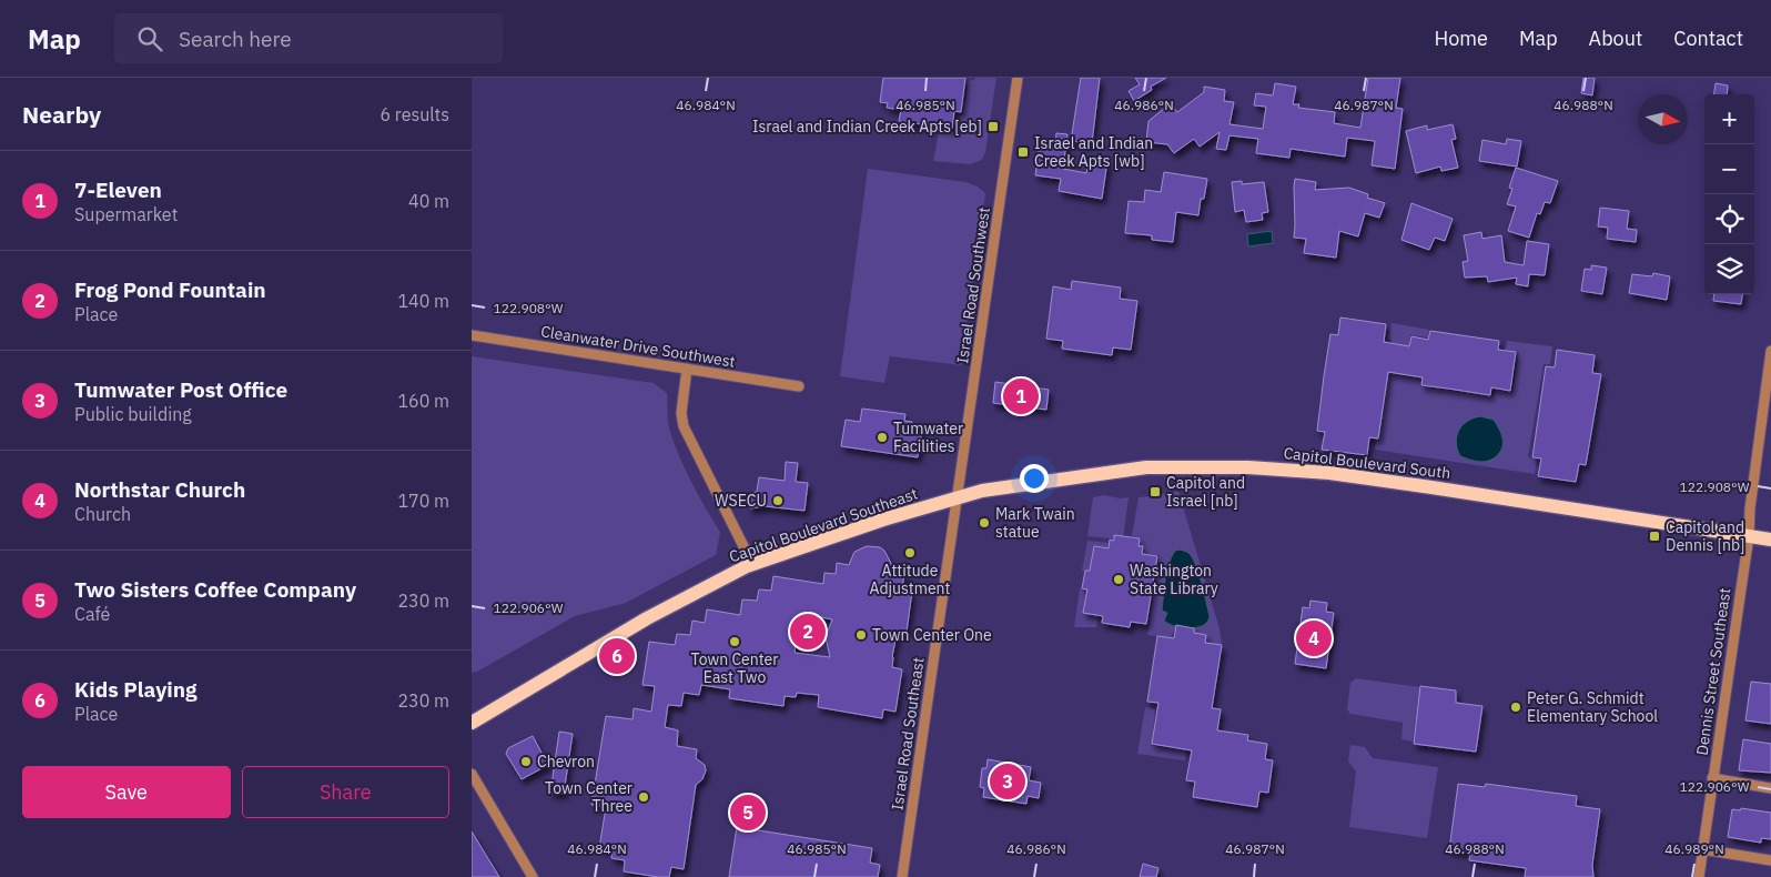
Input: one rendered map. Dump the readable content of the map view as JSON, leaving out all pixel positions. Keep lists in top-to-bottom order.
{
  "streets": {
    "main road": ["Capitol Boulevard South", "Capitol Boulevard Southeast"],
    "street": [
      "Israel Road Southwest",
      "Cleanwater Drive Southwest",
      "Dennis Street Southeast",
      "Israel Road Southeast"
    ]
  },
  "crossings": [
    ["Israel Road Southwest", "Capitol Boulevard South"],
    ["Israel Road Southwest", "Capitol Boulevard Southeast"],
    ["Israel Road Southwest", "Israel Road Southeast"],
    ["Capitol Boulevard South", "Capitol Boulevard Southeast"],
    ["Capitol Boulevard South", "Dennis Street Southeast"],
    ["Capitol Boulevard South", "Israel Road Southeast"],
    ["Capitol Boulevard Southeast", "Israel Road Southeast"]
  ],
  "places": {
    "transit": [
      "Israel and Indian Creek Apts [eb]",
      "Israel and Indian Creek Apts [wb]",
      "Capitol and Israel [nb]",
      "Capitol and Dennis [nb]"
    ],
    "other": [
      "Tumwater Facilities",
      "WSECU",
      "Mark Twain statue",
      "Attitude Adjustment",
      "Washington State Library",
      "Town Center One",
      "Town Center East Two",
      "Peter G. Schmidt Elementary School",
      "Chevron",
      "Town Center Three"
    ]
  },
  "north": "right",
  "page": {
    "header": "Map",
    "search": "Search here",
    "nav": [
      "Home",
      "Map",
      "About",
      "Contact"
    ],
    "heading": ["Nearby", "6 results"],
    "map_buttons": ["+", "−"],
    "list": [
      {
        "mark": "1",
        "name": "7-Eleven",
        "note": "Supermarket",
        "value": "40 m"
      },
      {
        "mark": "2",
        "name": "Frog Pond Fountain",
        "note": "Place",
        "value": "140 m"
      },
      {
        "mark": "3",
        "name": "Tumwater Post Office",
        "note": "Public building",
        "value": "160 m"
      },
      {
        "mark": "4",
        "name": "Northstar Church",
        "note": "Church",
        "value": "170 m"
      },
      {
        "mark": "5",
        "name": "Two Sisters Coffee Company",
        "note": "Café",
        "value": "230 m"
      },
      {
        "mark": "6",
        "name": "Kids Playing",
        "note": "Place",
        "value": "230 m"
      }
    ],
    "pins": [
      "1",
      "2",
      "4",
      "6",
      "3",
      "5"
    ],
    "buttons": ["Save", "Share"]
  },
  "coordinates": [
    "46.984°N",
    "46.985°N",
    "46.986°N",
    "46.987°N",
    "46.988°N",
    "122.908°W",
    "122.906°W",
    "46.989°N"
  ]
}
